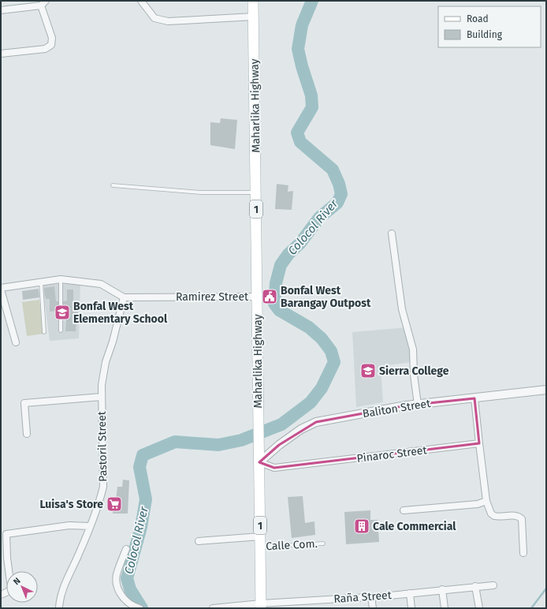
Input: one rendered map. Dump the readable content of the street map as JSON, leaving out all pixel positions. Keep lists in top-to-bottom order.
{
  "streets": {
    "main road": ["Maharlika Highway", "1"],
    "street": [
      "Ramirez Street",
      "Baliton Street",
      "Pastoril Street",
      "Pinaroc Street",
      "Raña Street"
    ],
    "lane": ["Calle Com."]
  },
  "crossings": [
    ["Maharlika Highway", "Ramirez Street"],
    ["Maharlika Highway", "Baliton Street"],
    ["Maharlika Highway", "Pinaroc Street"],
    ["Maharlika Highway", "Calle Com."],
    ["Maharlika Highway", "Raña Street"],
    ["Ramirez Street", "Pastoril Street"],
    ["Baliton Street", "Pinaroc Street"]
  ],
  "water": ["Colocol River"],
  "places": {
    "public building": ["Bonfal West Barangay Outpost"],
    "school or university": ["Bonfal West Elementary School", "Sierra College"],
    "supermarket": ["Luisa's Store"],
    "building": ["Cale Commercial"]
  },
  "legend": ["Road", "Building"],
  "north": "top left"
}
